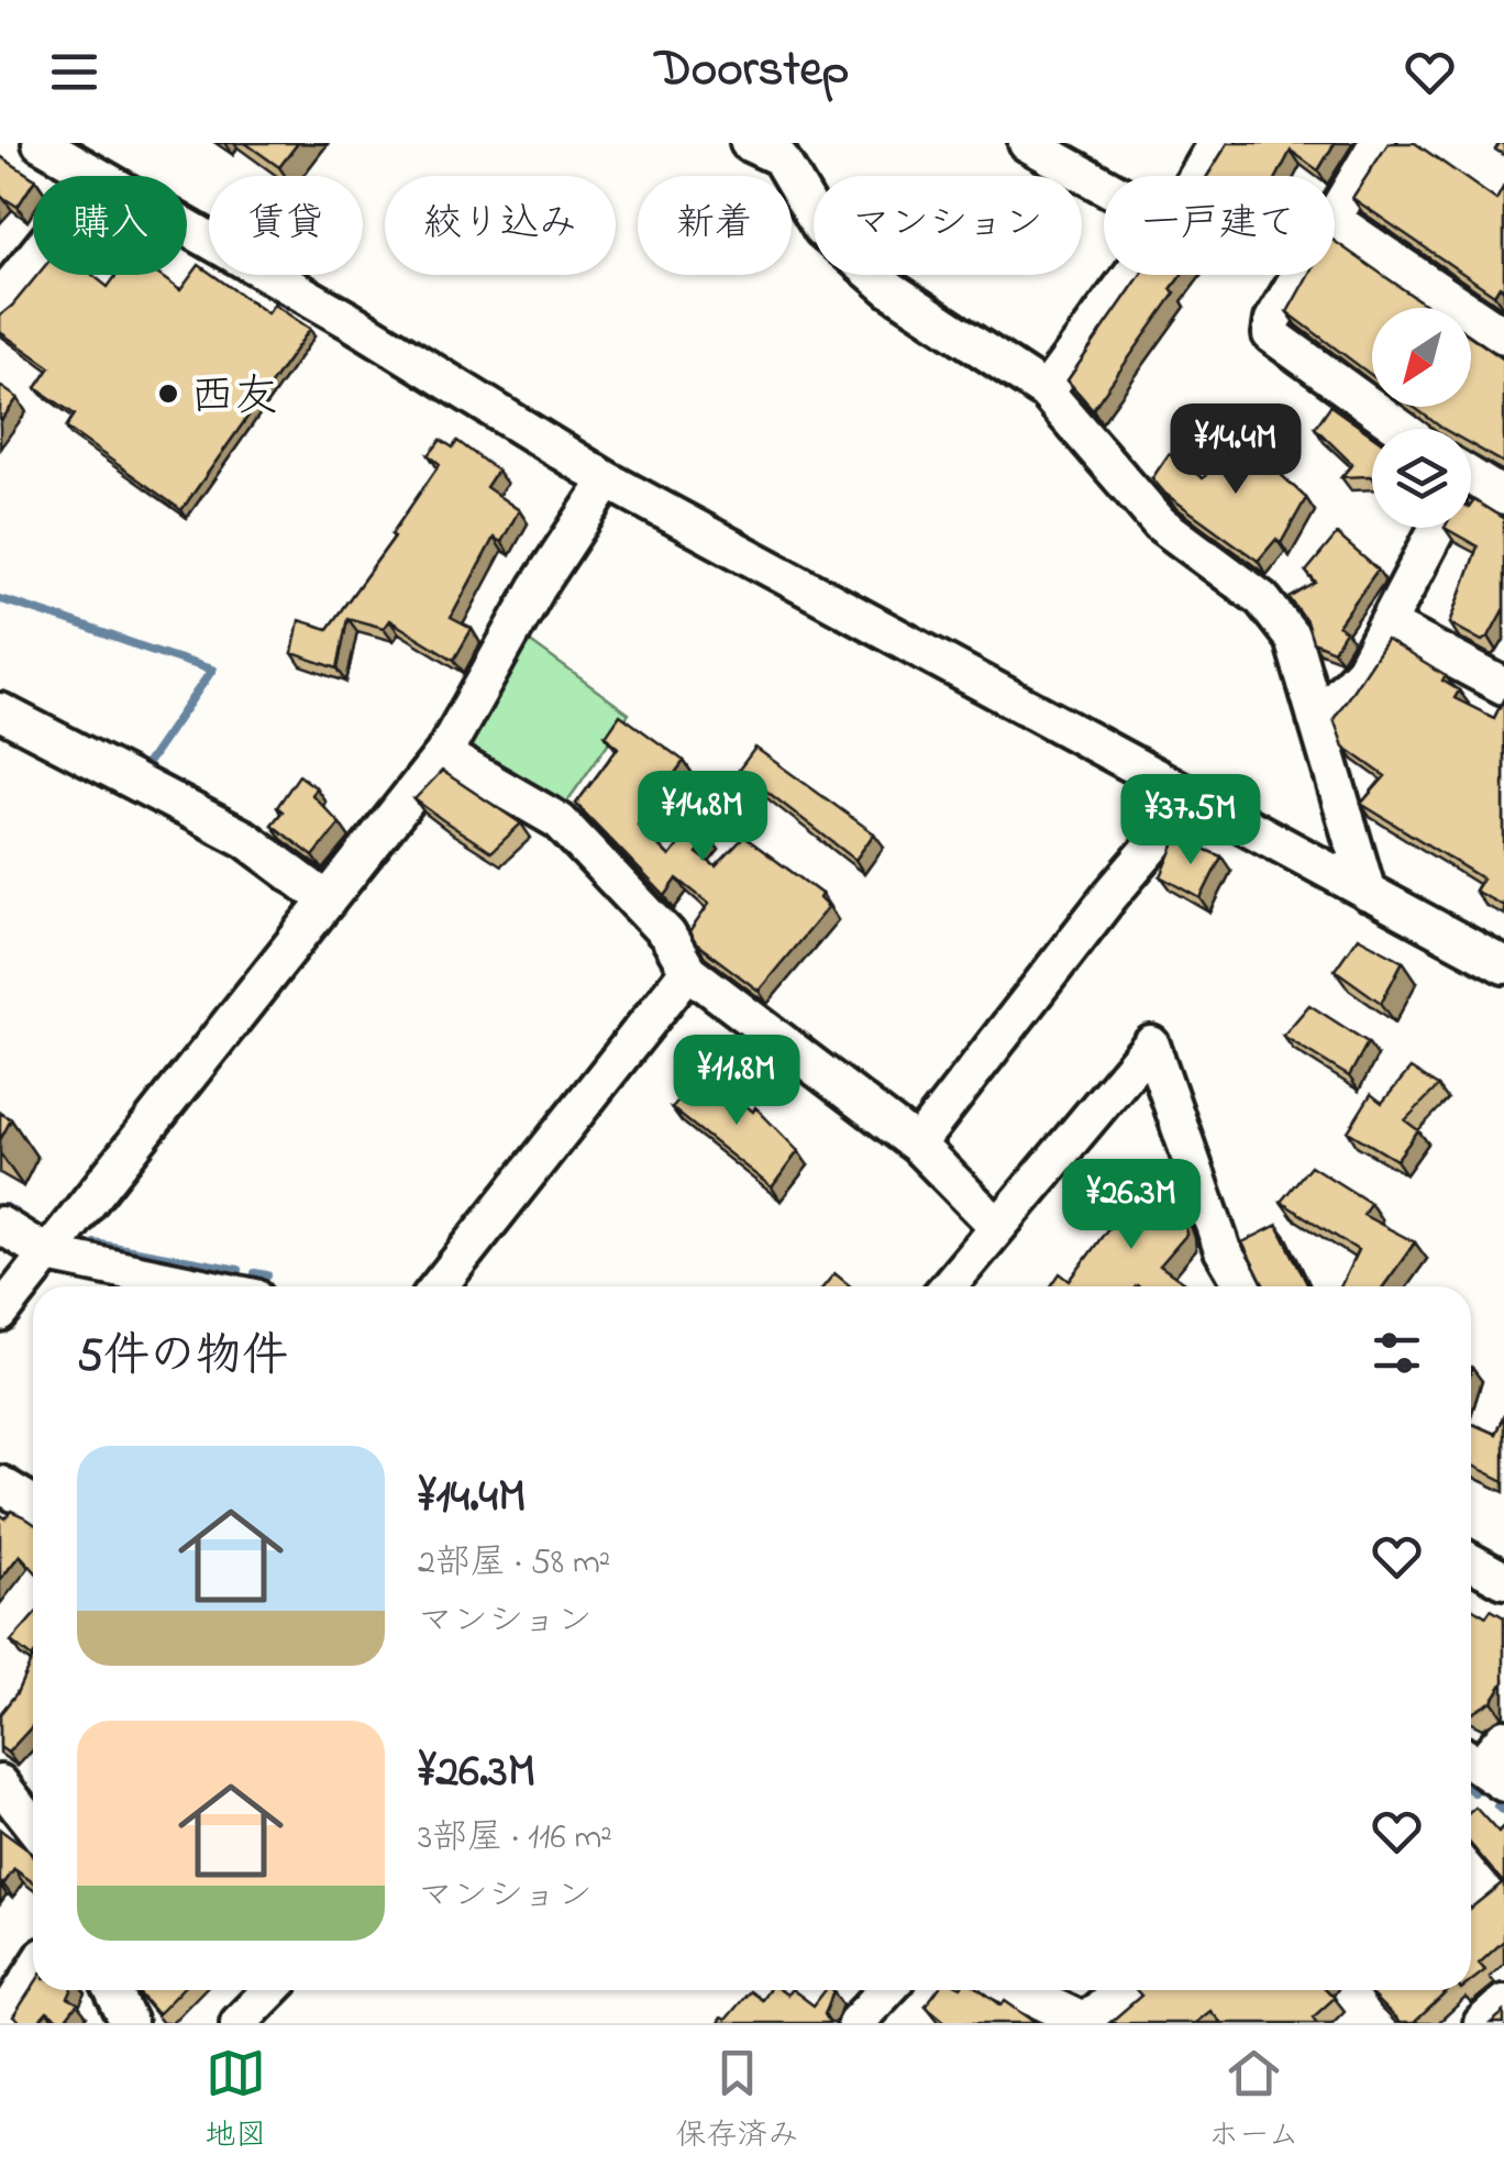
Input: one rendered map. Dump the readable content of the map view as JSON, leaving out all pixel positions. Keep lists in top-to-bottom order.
{
  "places": ["西友"],
  "north": "bottom left",
  "page": {
    "header": "Doorstep",
    "chip": [
      "購入",
      "賃貸",
      "絞り込み",
      "新着",
      "マンション",
      "一戸建て"
    ],
    "price": [
      "¥14.4M",
      "¥14.8M",
      "¥37.5M",
      "¥11.8M",
      "¥26.3M"
    ],
    "heading": "5件の物件",
    "list": [
      {
        "name": "¥14.4M",
        "note": "2部屋 · 58 m² · マンション"
      },
      {
        "name": "¥26.3M",
        "note": "3部屋 · 116 m² · マンション"
      }
    ],
    "tabs": ["地図", "保存済み", "ホーム"]
  }
}
